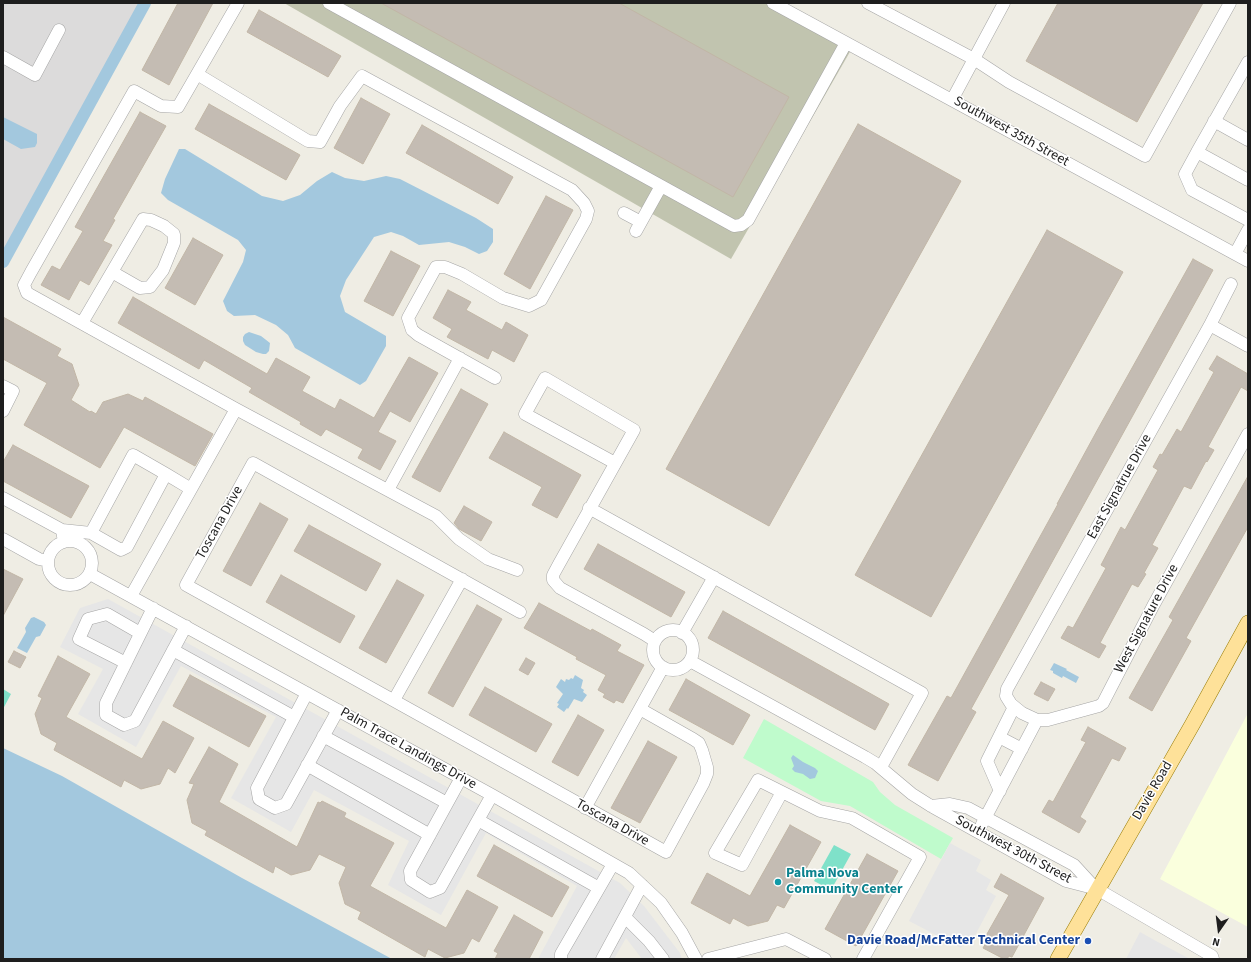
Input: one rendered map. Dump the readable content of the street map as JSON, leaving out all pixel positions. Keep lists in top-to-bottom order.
{
  "streets": {
    "main road": ["Davie Road"],
    "street": [
      "Southwest 35th Street",
      "East Signatrue Drive",
      "Toscana Drive",
      "West Signature Drive",
      "Palm Trace Landings Drive",
      "Southwest 30th Street"
    ]
  },
  "crossings": [
    ["Davie Road", "Southwest 30th Street"]
  ],
  "places": ["Palma Nova Community Center", "Davie Road/McFatter Technical Center"],
  "north": "bottom"
}
